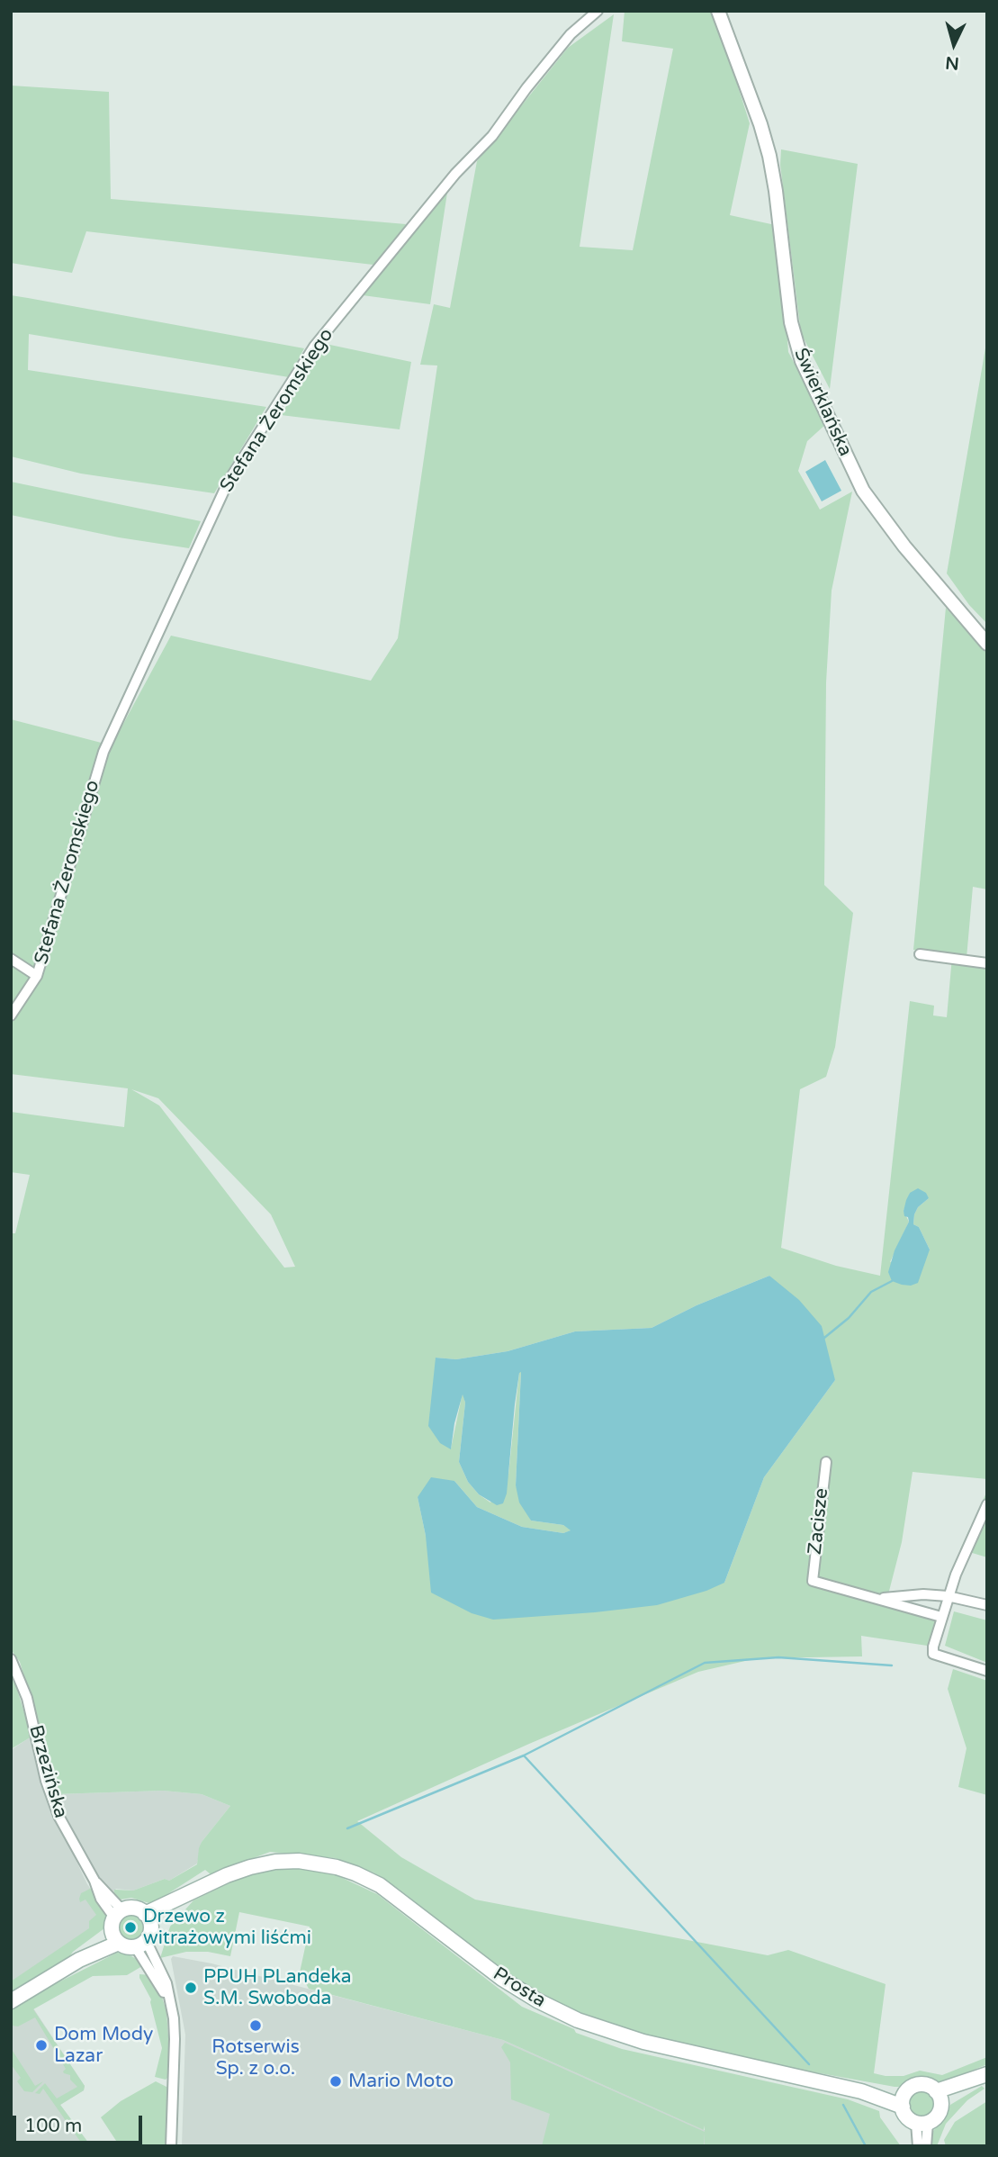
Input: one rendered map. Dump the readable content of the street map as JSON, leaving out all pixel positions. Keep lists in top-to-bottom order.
{
  "streets": {
    "main road": ["Prosta"],
    "street": [
      "Świerklańska",
      "Stefana Żeromskiego",
      "Zacisze",
      "Brzezińska"
    ]
  },
  "crossings": [
    ["Brzezińska", "Prosta"]
  ],
  "places": [
    "Drzewo z witrażowymi liśćmi",
    "PPUH PLandeka S.M. Swoboda",
    "Rotserwis Sp. z o.o.",
    "Dom Mody Lazar",
    "Mario Moto"
  ],
  "scale_bar": "100 m",
  "north": "bottom"
}
